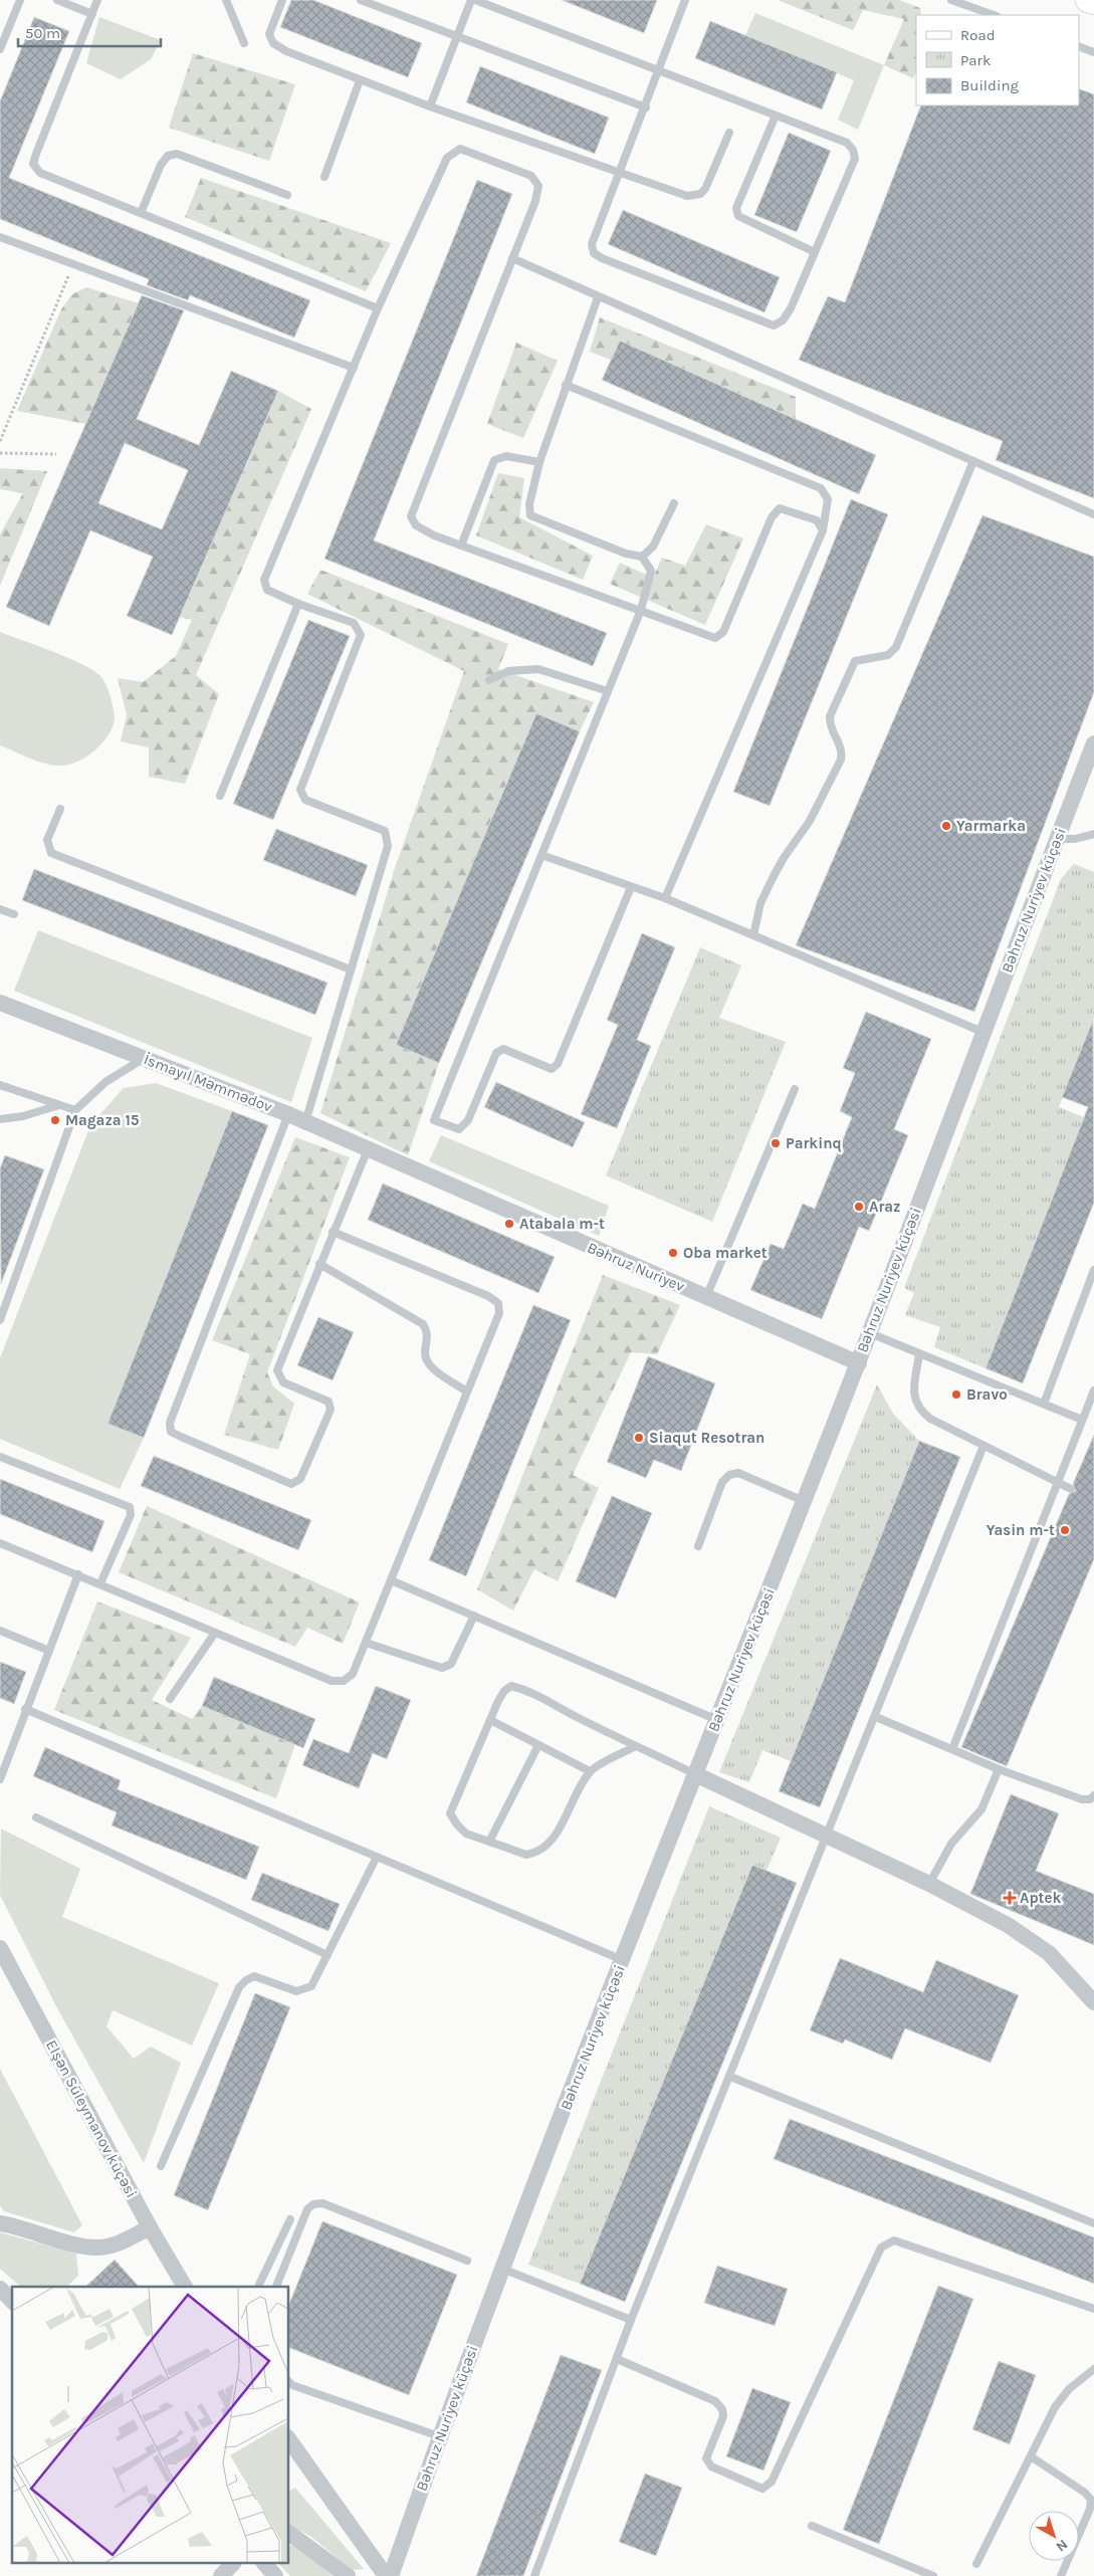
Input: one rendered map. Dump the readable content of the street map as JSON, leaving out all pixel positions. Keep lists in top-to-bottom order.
{
  "streets": {
    "street": [
      "Bəhruz Nuriyev küçəsi",
      "İsmayıl Məmmədov",
      "Bəhruz Nuriyev",
      "Elşən Süleymanov küçəsi"
    ]
  },
  "crossings": [
    ["Bəhruz Nuriyev küçəsi", "Bəhruz Nuriyev"],
    ["İsmayıl Məmmədov", "Bəhruz Nuriyev"]
  ],
  "places": {
    "other": [
      "Yarmarka",
      "Magaza 15",
      "Parkinq",
      "Araz",
      "Atabala m-t",
      "Oba market",
      "Bravo",
      "Siaqut Resotran",
      "Yasin m-t"
    ],
    "health": ["Aptek"]
  },
  "legend": ["Road", "Park", "Building"],
  "scale_bar": "50 m",
  "north": "bottom right"
}
